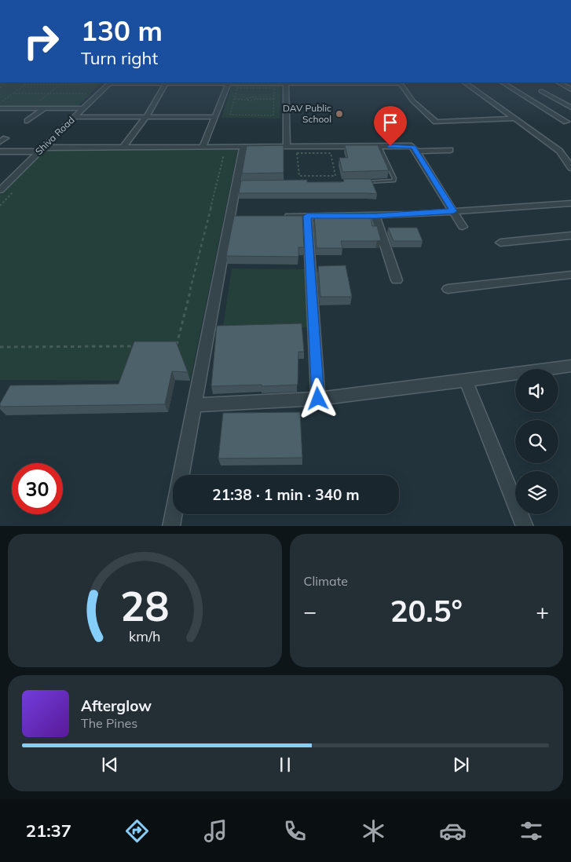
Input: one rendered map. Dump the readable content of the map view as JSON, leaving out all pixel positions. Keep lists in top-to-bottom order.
{
  "streets": {
    "street": ["Shiva Road"]
  },
  "places": ["DAV Public School"],
  "page": {
    "turn": ["130 m", "Turn right"],
    "limit": "30",
    "trip": "21:38 · 1 min · 340 m",
    "tile": "Climate",
    "heat": ["−", "20.5°", "+"],
    "song": ["Afterglow", "The Pines"],
    "tabs": "21:37",
    "gauge": ["28", "km/h"]
  }
}
